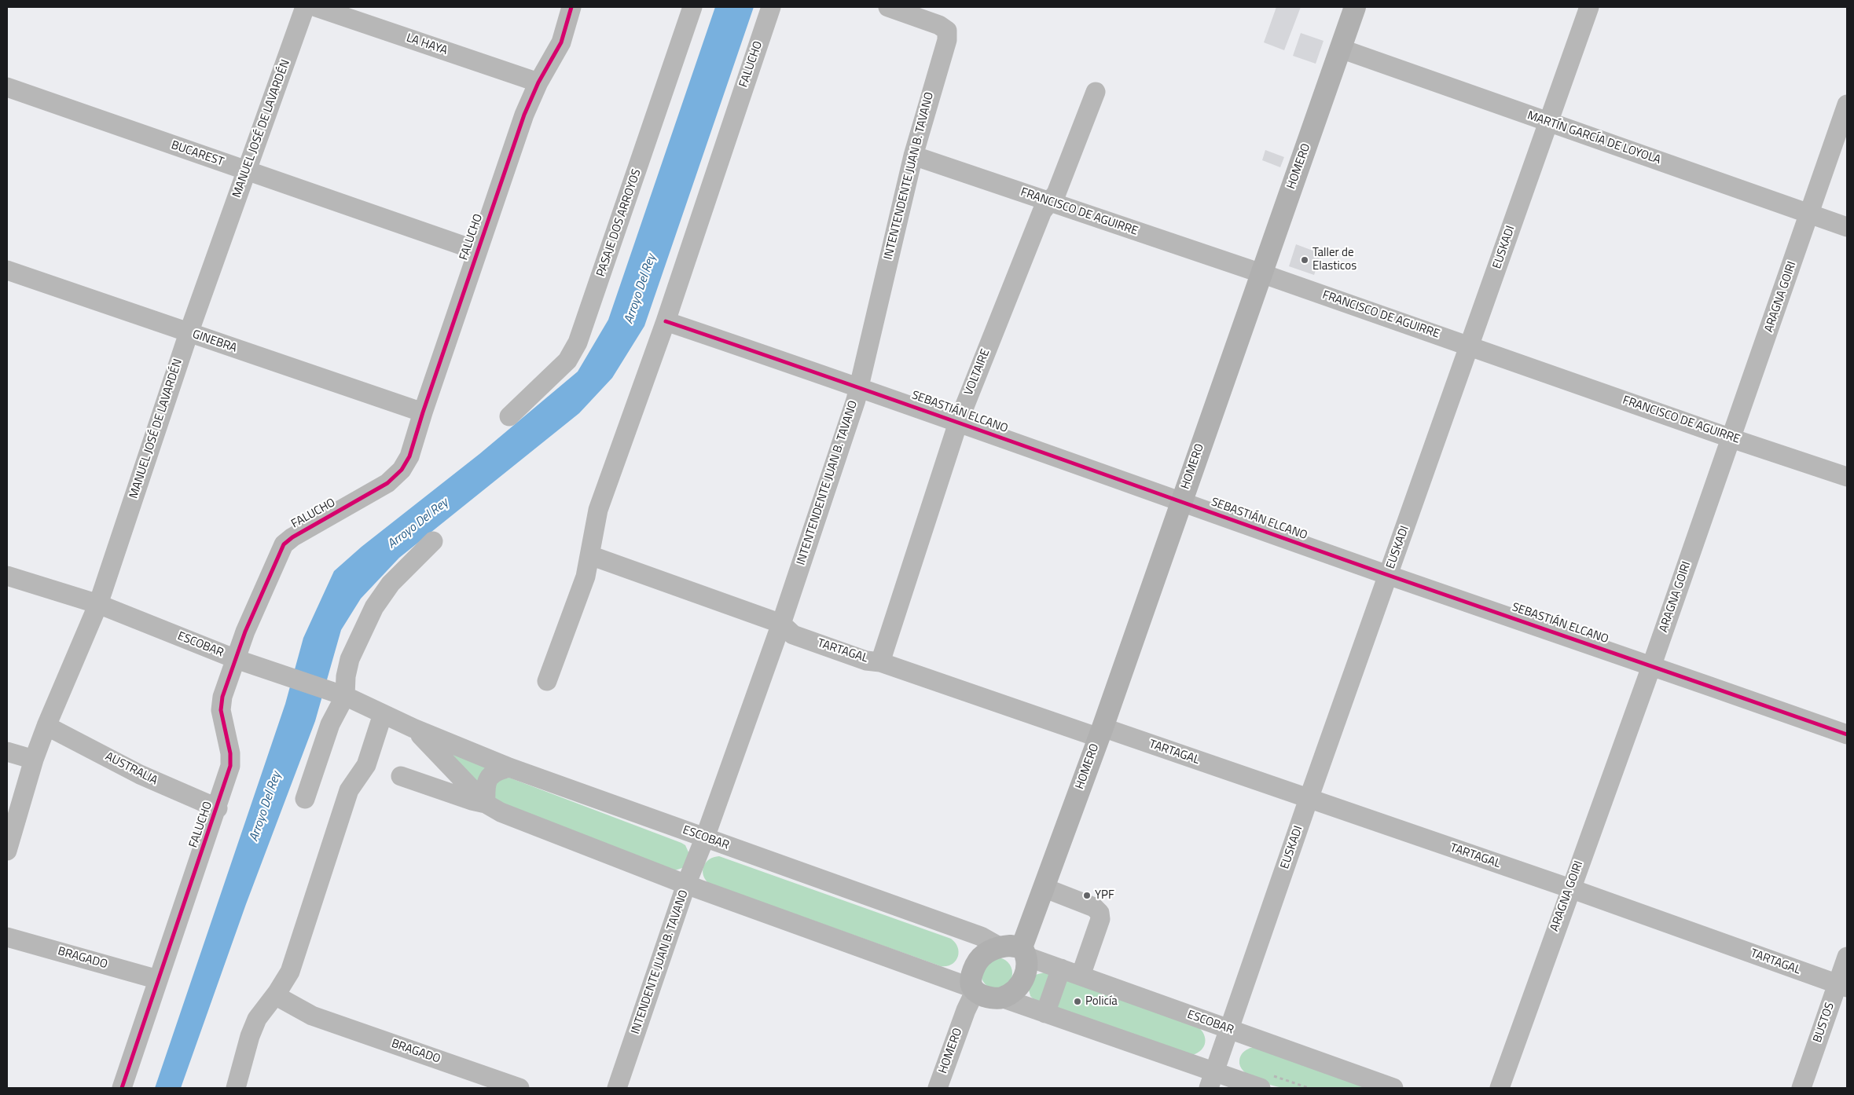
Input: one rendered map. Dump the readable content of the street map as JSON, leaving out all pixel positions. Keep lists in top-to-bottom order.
{
  "streets": {
    "main road": ["HOMERO"],
    "street": [
      "LA HAYA",
      "FALUCHO",
      "MANUEL JOSÉ DE LAVARDÉN",
      "MARTÍN GARCÍA DE LOYOLA",
      "BUCAREST",
      "INTENTENDENTE JUAN B. TAVANO",
      "FRANCISCO DE AGUIRRE",
      "PASAJE DOS ARROYOS",
      "EUSKADI",
      "ARAGNA GOIRI",
      "GINEBRA",
      "VOLTAIRE",
      "SEBASTIÁN ELCANO",
      "ESCOBAR",
      "TARTAGAL",
      "AUSTRALIA",
      "BRAGADO",
      "INTENDENTE JUAN B. TAVANO",
      "BUSTOS"
    ]
  },
  "crossings": [
    ["LA HAYA", "FALUCHO"],
    ["FALUCHO", "BUCAREST"],
    ["FALUCHO", "GINEBRA"],
    ["FALUCHO", "SEBASTIÁN ELCANO"],
    ["FALUCHO", "ESCOBAR"],
    ["FALUCHO", "TARTAGAL"],
    ["FALUCHO", "AUSTRALIA"],
    ["FALUCHO", "BRAGADO"],
    ["MANUEL JOSÉ DE LAVARDÉN", "BUCAREST"],
    ["MANUEL JOSÉ DE LAVARDÉN", "GINEBRA"],
    ["MANUEL JOSÉ DE LAVARDÉN", "ESCOBAR"],
    ["MANUEL JOSÉ DE LAVARDÉN", "AUSTRALIA"],
    ["MARTÍN GARCÍA DE LOYOLA", "HOMERO"],
    ["MARTÍN GARCÍA DE LOYOLA", "EUSKADI"],
    ["MARTÍN GARCÍA DE LOYOLA", "ARAGNA GOIRI"],
    ["HOMERO", "FRANCISCO DE AGUIRRE"],
    ["HOMERO", "SEBASTIÁN ELCANO"],
    ["HOMERO", "ESCOBAR"],
    ["HOMERO", "TARTAGAL"],
    ["INTENTENDENTE JUAN B. TAVANO", "FRANCISCO DE AGUIRRE"],
    ["INTENTENDENTE JUAN B. TAVANO", "SEBASTIÁN ELCANO"],
    ["INTENTENDENTE JUAN B. TAVANO", "ESCOBAR"],
    ["INTENTENDENTE JUAN B. TAVANO", "TARTAGAL"],
    ["INTENTENDENTE JUAN B. TAVANO", "INTENDENTE JUAN B. TAVANO"],
    ["FRANCISCO DE AGUIRRE", "EUSKADI"],
    ["FRANCISCO DE AGUIRRE", "ARAGNA GOIRI"],
    ["FRANCISCO DE AGUIRRE", "VOLTAIRE"],
    ["EUSKADI", "SEBASTIÁN ELCANO"],
    ["EUSKADI", "ESCOBAR"],
    ["EUSKADI", "TARTAGAL"],
    ["ARAGNA GOIRI", "SEBASTIÁN ELCANO"],
    ["ARAGNA GOIRI", "TARTAGAL"],
    ["VOLTAIRE", "SEBASTIÁN ELCANO"],
    ["VOLTAIRE", "TARTAGAL"],
    ["ESCOBAR", "INTENDENTE JUAN B. TAVANO"],
    ["TARTAGAL", "BUSTOS"]
  ],
  "water": ["Arroyo Del Rey"],
  "places": ["Taller de Elasticos", "YPF", "Policía"]
}
